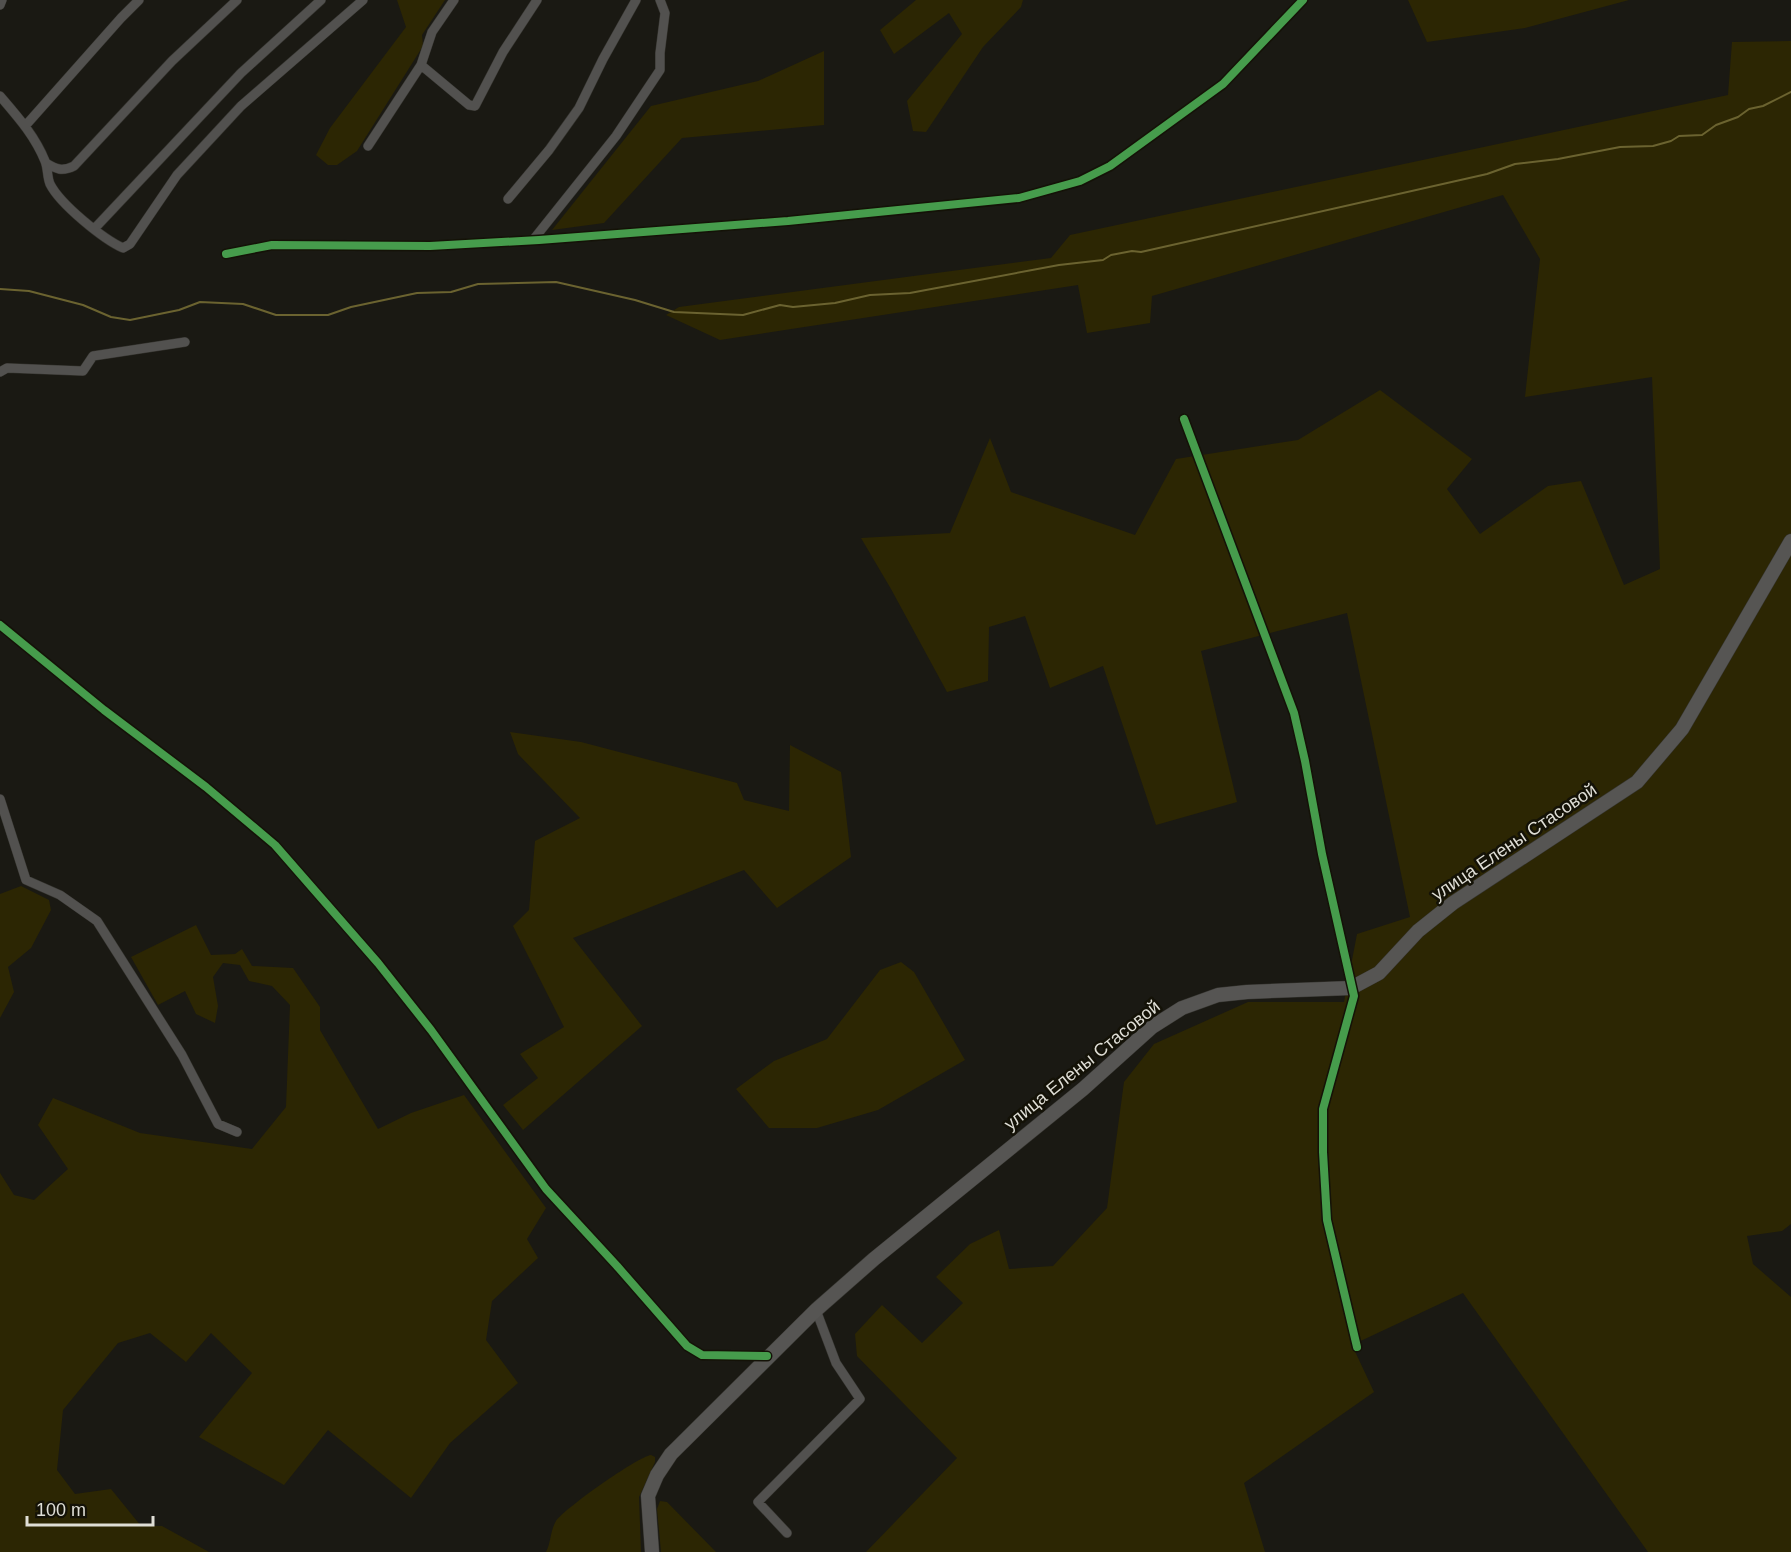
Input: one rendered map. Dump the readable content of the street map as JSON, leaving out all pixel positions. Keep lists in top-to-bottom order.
{
  "streets": {
    "main road": ["улица Елены Стасовой"]
  },
  "scale_bar": "100 m"
}
